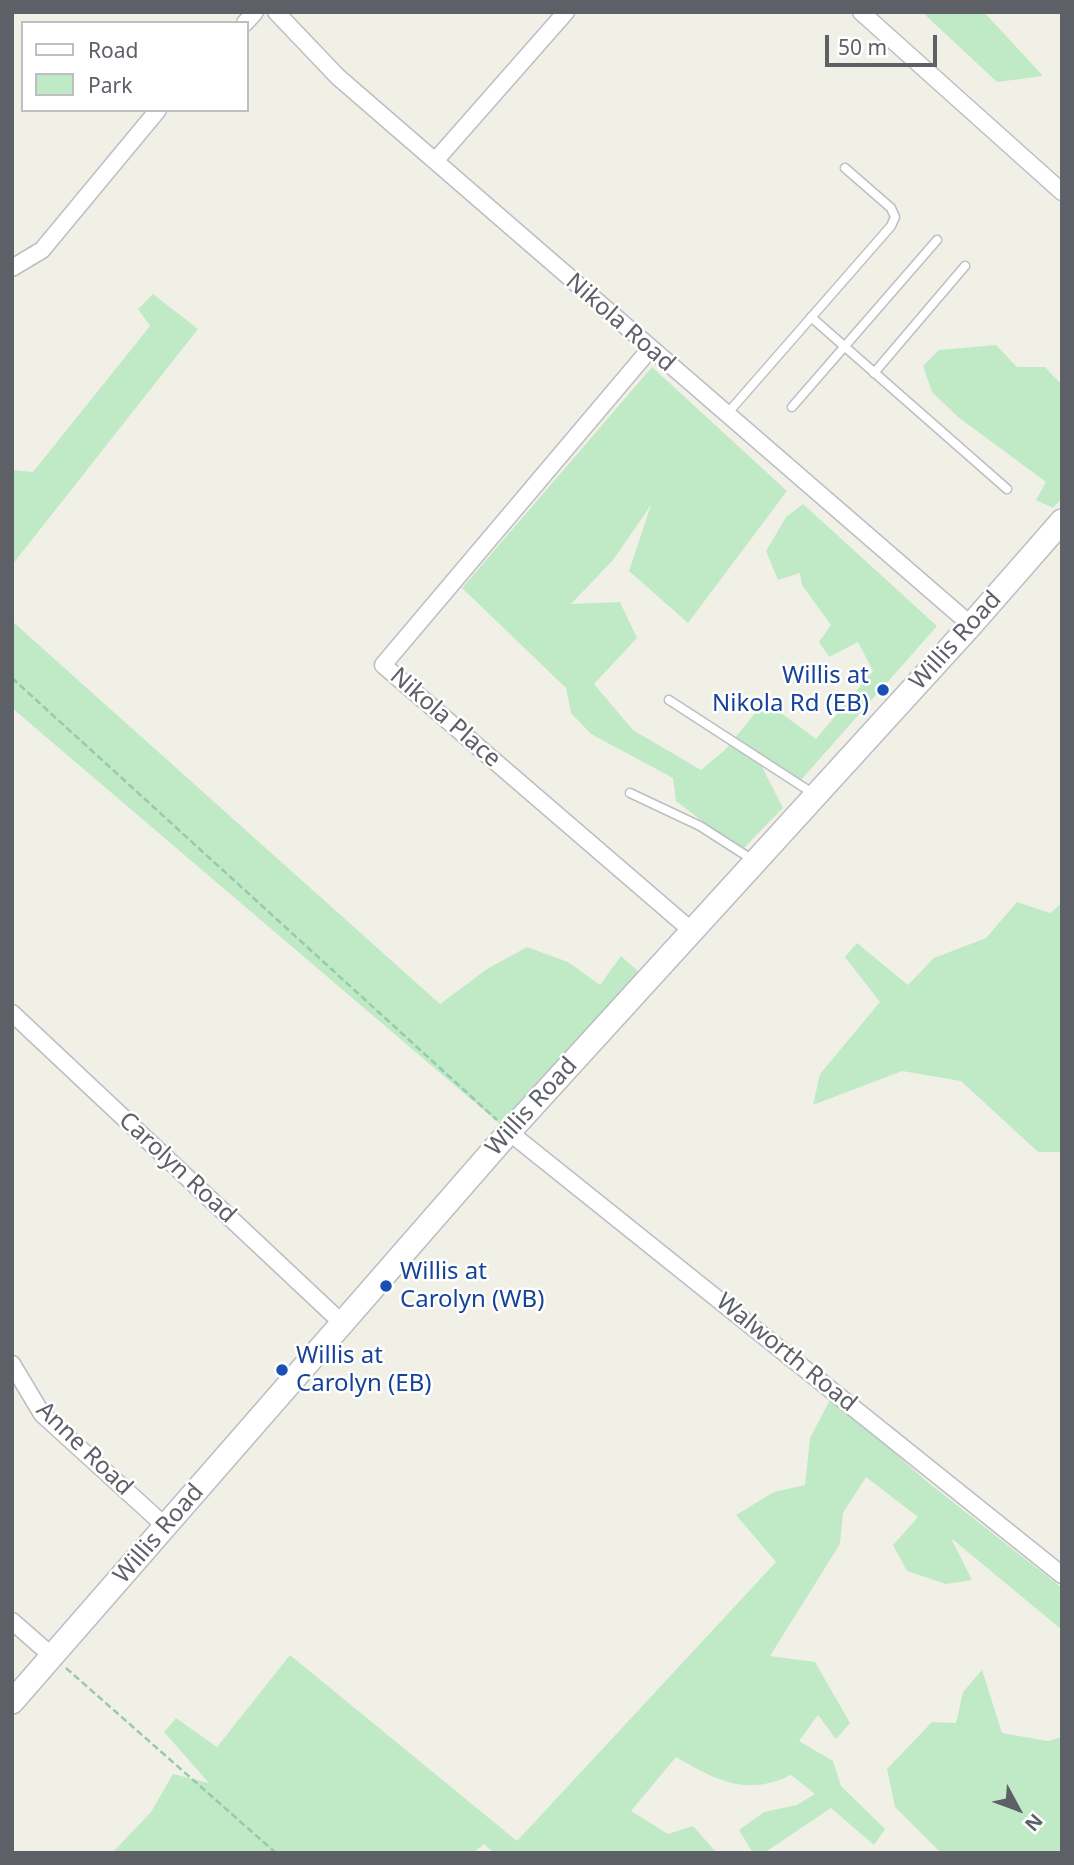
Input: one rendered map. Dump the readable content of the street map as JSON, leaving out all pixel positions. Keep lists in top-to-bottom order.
{
  "streets": {
    "street": [
      "Nikola Road",
      "Willis Road",
      "Nikola Place",
      "Carolyn Road",
      "Walworth Road",
      "Anne Road"
    ]
  },
  "crossings": [
    ["Nikola Road", "Willis Road"],
    ["Nikola Road", "Nikola Place"],
    ["Willis Road", "Nikola Place"],
    ["Willis Road", "Carolyn Road"],
    ["Willis Road", "Walworth Road"],
    ["Willis Road", "Anne Road"]
  ],
  "places": ["Willis at Nikola Rd (EB)", "Willis at Carolyn (WB)", "Willis at Carolyn (EB)"],
  "legend": ["Road", "Park"],
  "scale_bar": "50 m",
  "north": "bottom right"
}
